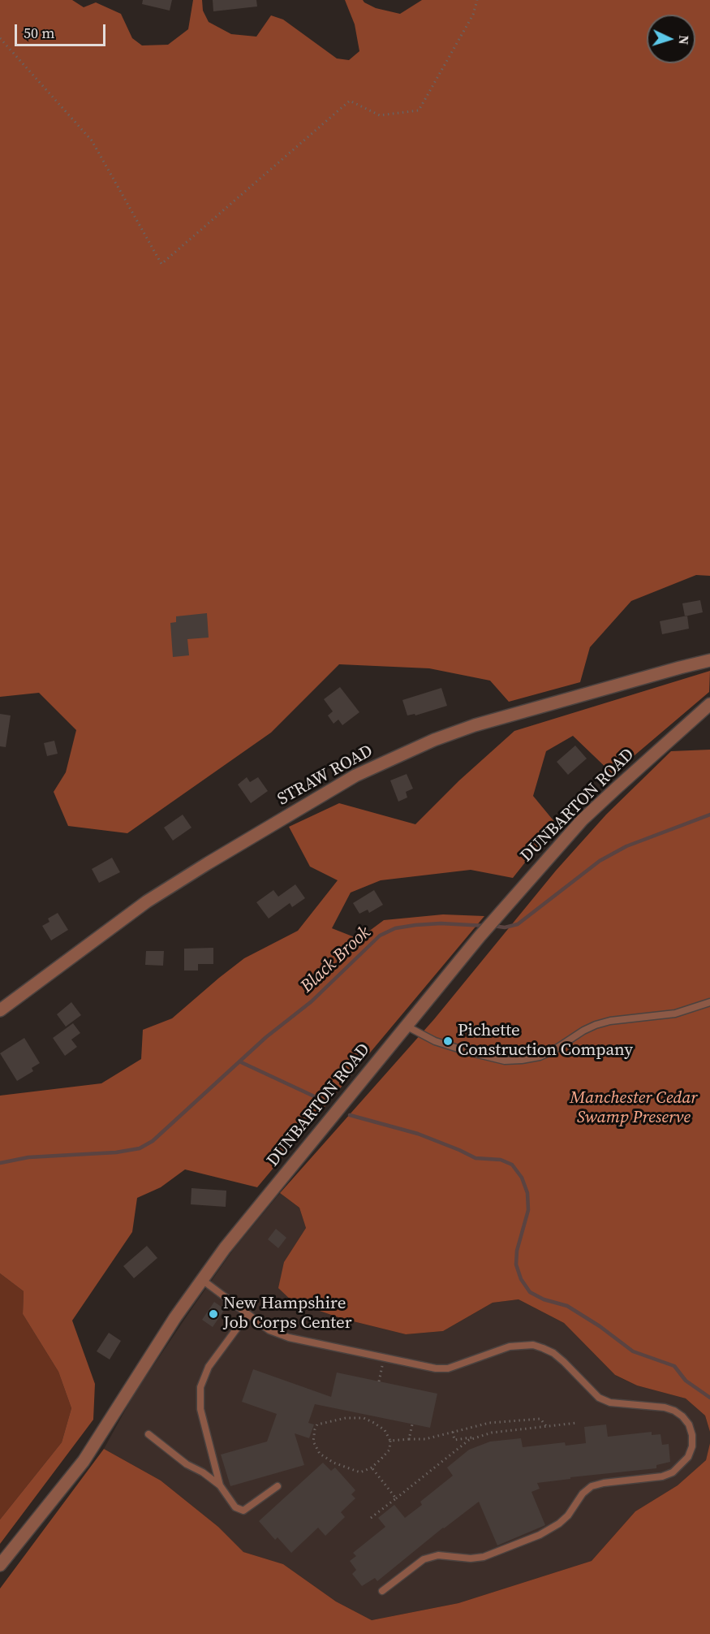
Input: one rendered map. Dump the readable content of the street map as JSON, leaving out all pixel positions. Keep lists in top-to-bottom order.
{
  "streets": {
    "street": ["STRAW ROAD", "DUNBARTON ROAD"]
  },
  "water": ["Black Brook"],
  "parks": ["Manchester Cedar Swamp Preserve"],
  "places": ["Pichette Construction Company", "New Hampshire Job Corps Center"],
  "scale_bar": "50 m",
  "north": "right"
}
